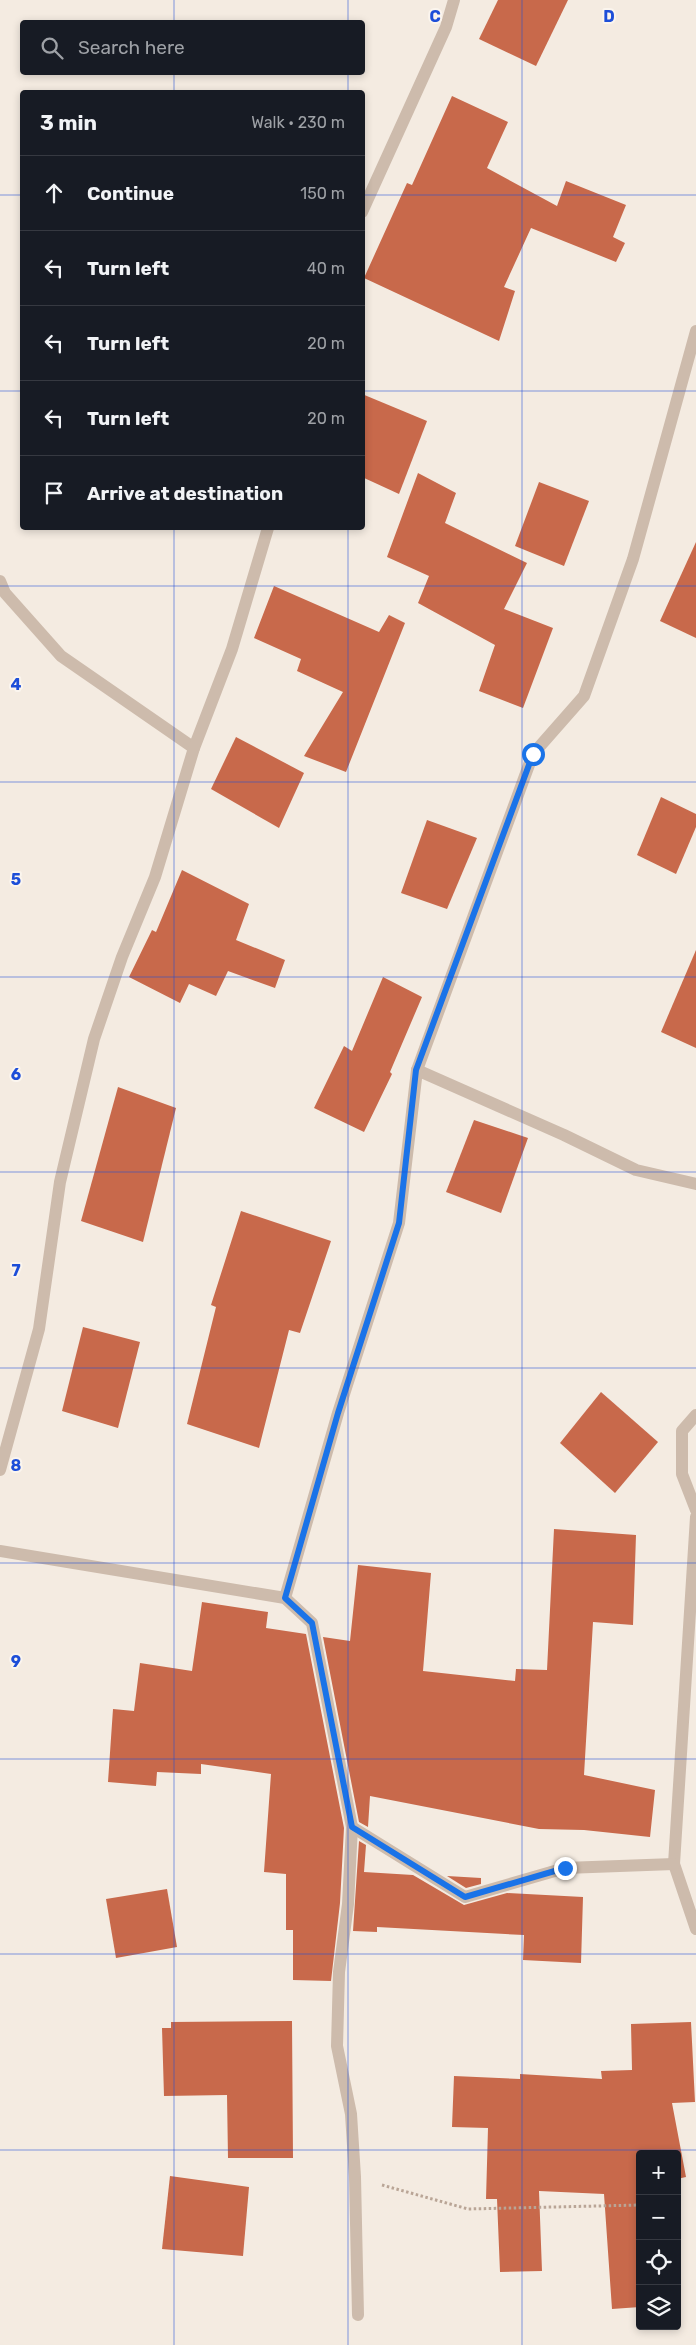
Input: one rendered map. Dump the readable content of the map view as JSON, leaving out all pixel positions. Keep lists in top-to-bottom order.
{
  "page": {
    "search": "Search here",
    "heading": ["3 min", "Walk · 230 m"],
    "list": [
      ["Continue", "150 m"],
      ["Turn left", "40 m"],
      ["Turn left", "20 m"],
      ["Turn left", "20 m"],
      "Arrive at destination"
    ],
    "map_buttons": ["+", "−"]
  },
  "grid": {
    "columns": ["C", "D"],
    "rows": [
      "4",
      "5",
      "6",
      "7",
      "8",
      "9"
    ]
  }
}
